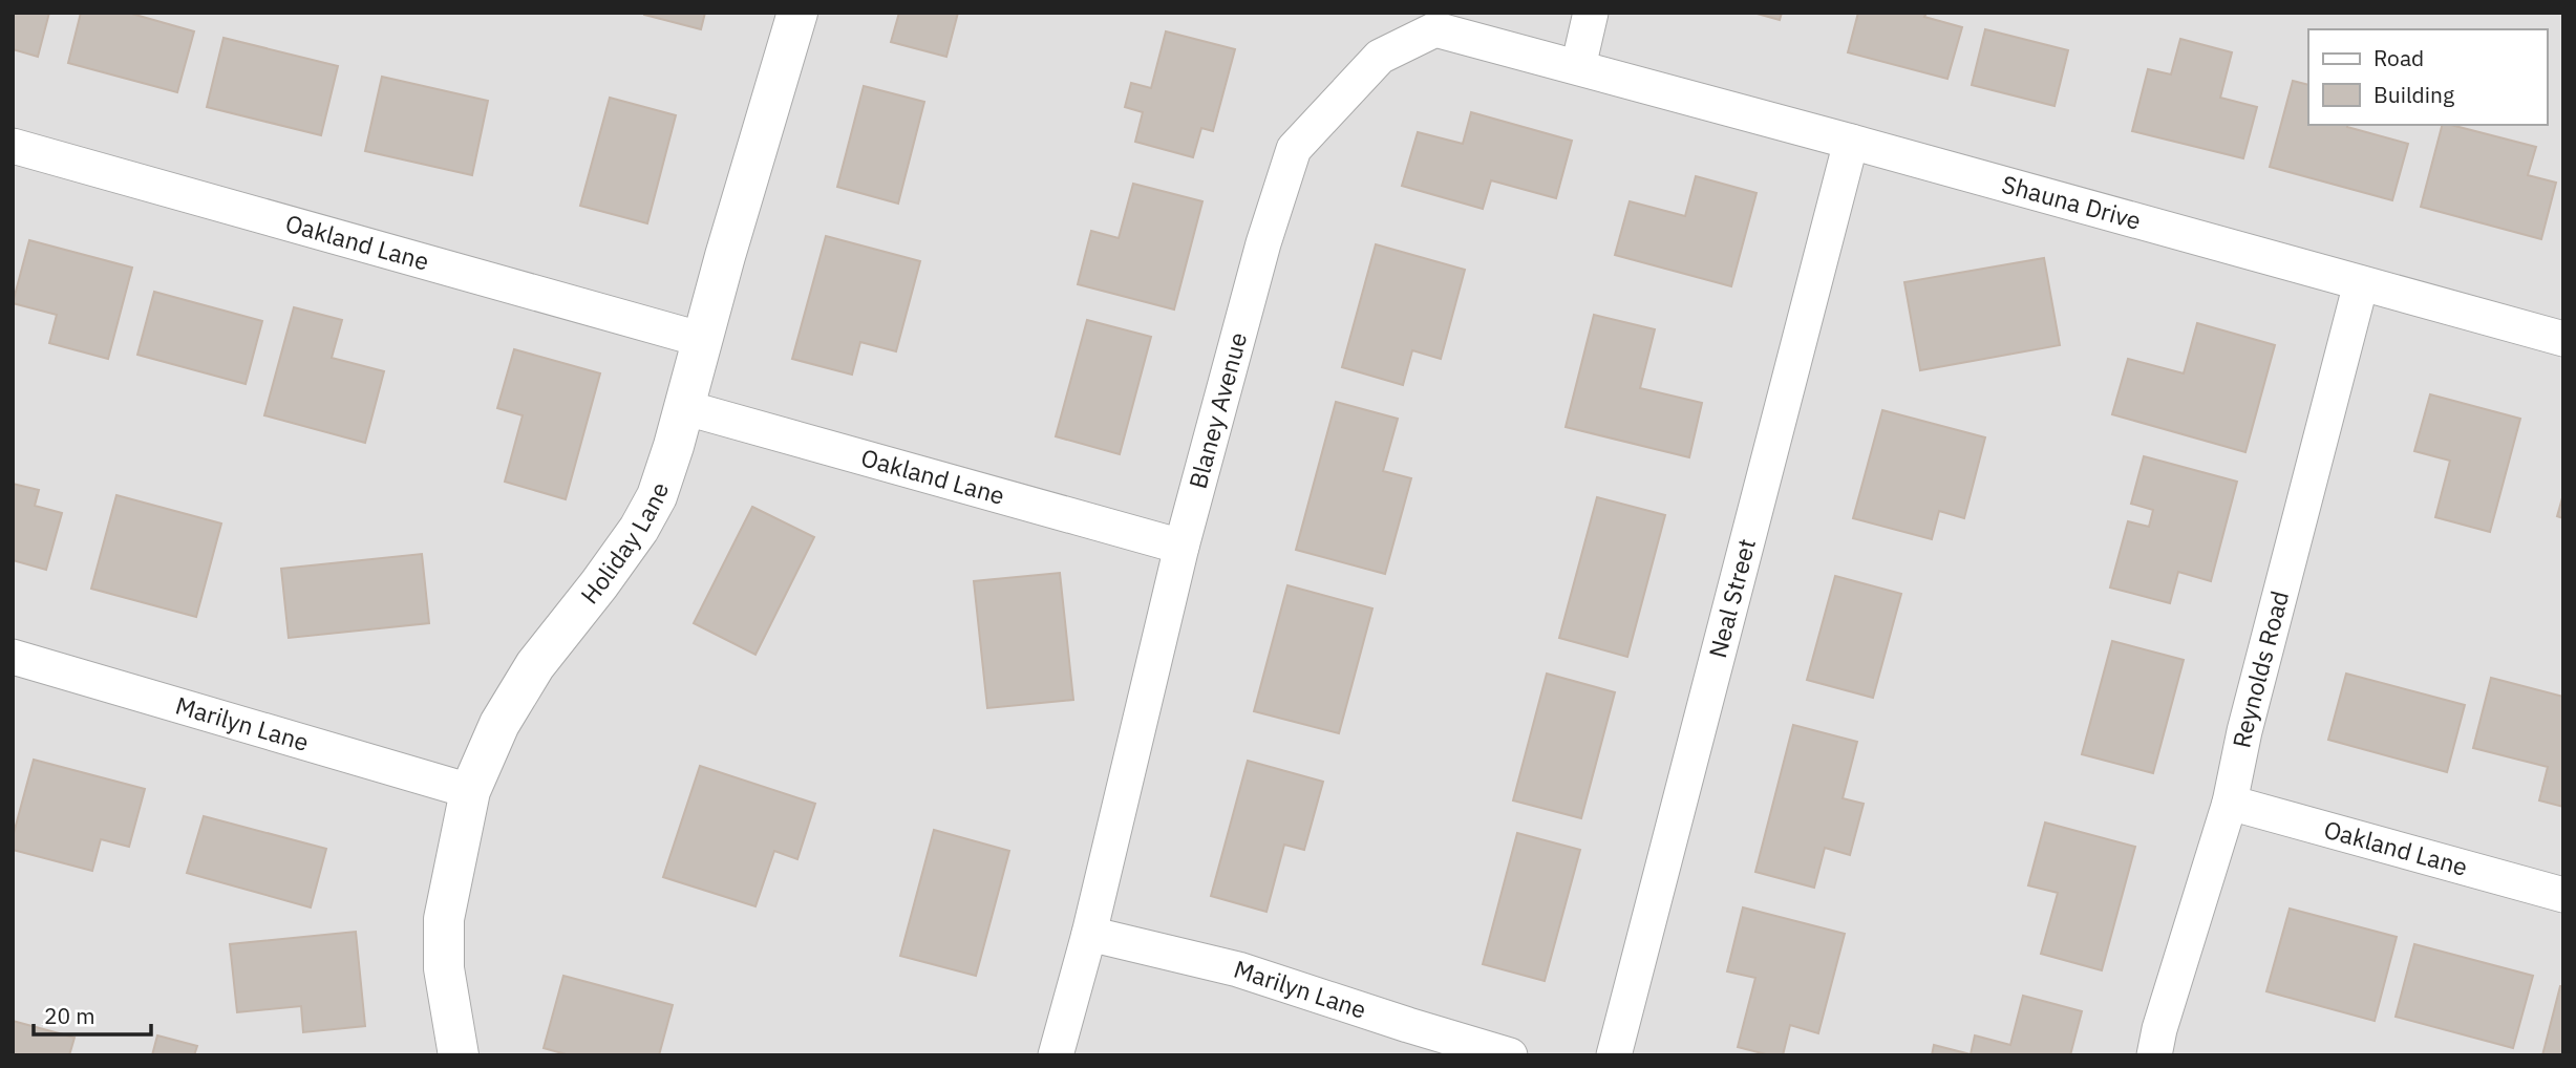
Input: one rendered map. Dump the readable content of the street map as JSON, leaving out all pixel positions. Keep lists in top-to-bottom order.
{
  "streets": {
    "street": [
      "Shauna Drive",
      "Oakland Lane",
      "Blaney Avenue",
      "Holiday Lane",
      "Neal Street",
      "Reynolds Road",
      "Marilyn Lane"
    ]
  },
  "crossings": [
    ["Shauna Drive", "Blaney Avenue"],
    ["Shauna Drive", "Neal Street"],
    ["Shauna Drive", "Reynolds Road"],
    ["Oakland Lane", "Blaney Avenue"],
    ["Oakland Lane", "Holiday Lane"],
    ["Oakland Lane", "Reynolds Road"],
    ["Blaney Avenue", "Marilyn Lane"],
    ["Holiday Lane", "Marilyn Lane"]
  ],
  "legend": ["Road", "Building"],
  "scale_bar": "20 m"
}
